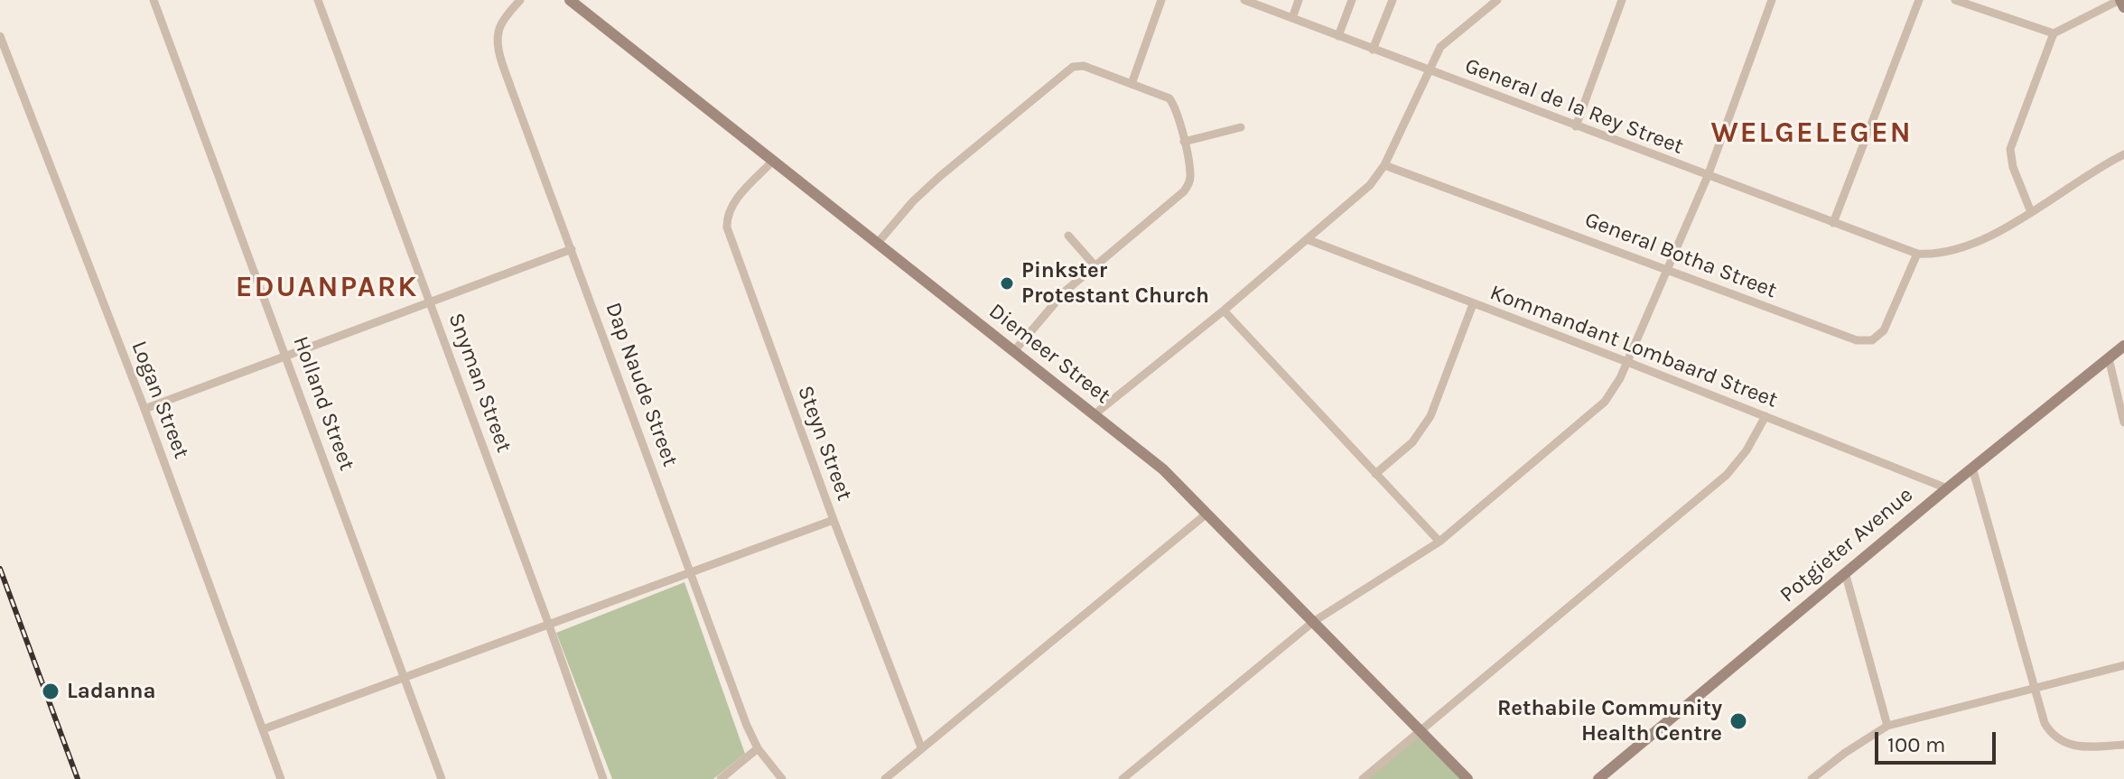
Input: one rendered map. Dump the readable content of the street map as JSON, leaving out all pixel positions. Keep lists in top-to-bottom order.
{
  "streets": {
    "street": [
      "General de la Rey Street",
      "General Botha Street",
      "Kommandant Lombaard Street",
      "Diemeer Street",
      "Snyman Street",
      "Dap Naude Street",
      "Logan Street",
      "Holland Street",
      "Steyn Street",
      "Potgieter Avenue"
    ]
  },
  "crossings": [
    ["General de la Rey Street", "General Botha Street"],
    ["Kommandant Lombaard Street", "Potgieter Avenue"],
    ["Diemeer Street", "Steyn Street"]
  ],
  "districts": ["WELGELEGEN", "EDUANPARK"],
  "places": ["Pinkster Protestant Church", "Ladanna", "Rethabile Community Health Centre"],
  "scale_bar": "100 m"
}
